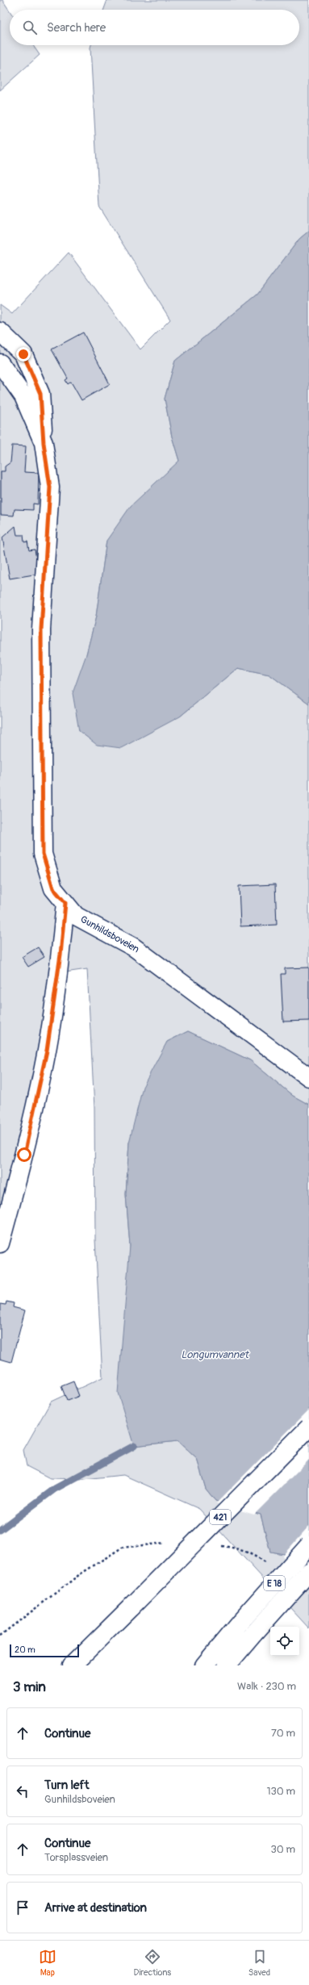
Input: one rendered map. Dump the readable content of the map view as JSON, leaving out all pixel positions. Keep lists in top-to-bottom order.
{
  "streets": {
    "main road": ["Gunhildsboveien", "421", "E 18"]
  },
  "water": ["Longumvannet"],
  "scale_bar": "20 m",
  "page": {
    "search": "Search here",
    "scale": "20 m",
    "heading": ["3 min", "Walk · 230 m"],
    "list": [
      ["Continue", "70 m"],
      ["Turn left", "Gunhildsboveien", "130 m"],
      ["Continue", "Torsplassveien", "30 m"],
      "Arrive at destination"
    ],
    "nav": ["Map", "Directions", "Saved"]
  }
}
